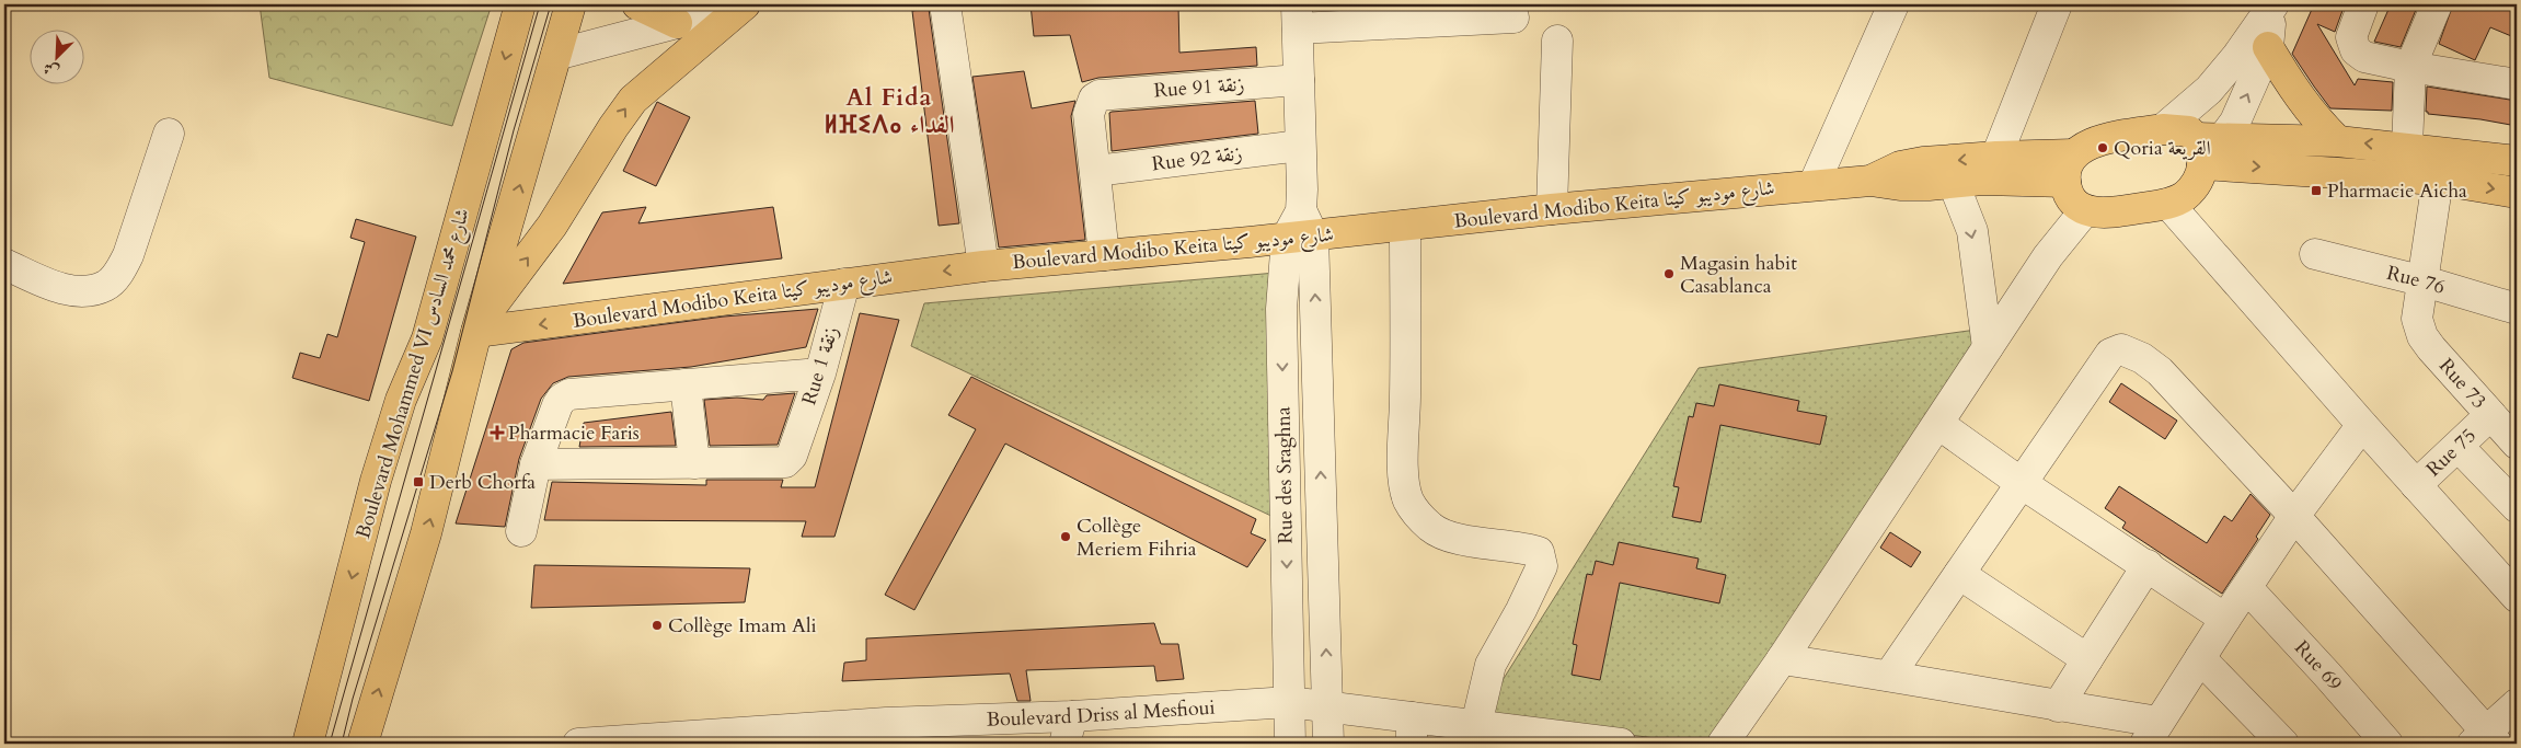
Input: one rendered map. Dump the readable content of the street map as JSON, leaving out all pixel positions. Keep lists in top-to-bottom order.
{
  "streets": {
    "main road": ["Boulevard Modibo Keita شارع موديبو كيتا", "Boulevard Mohammed VI شارع محمد السادس"],
    "street": [
      "Rue 91 زنقة",
      "Rue 92 زنقة",
      "Rue 76",
      "Rue 1 زنقة",
      "Rue 73",
      "Rue 75",
      "Rue des Sraghna",
      "Rue 69",
      "Boulevard Driss al Mesfioui"
    ]
  },
  "crossings": [
    ["Rue 91 زنقة", "Rue 92 زنقة"],
    ["Rue 91 زنقة", "Rue des Sraghna"],
    ["Rue 92 زنقة", "Rue des Sraghna"],
    ["Boulevard Modibo Keita شارع موديبو كيتا", "Rue 1 زنقة"],
    ["Boulevard Modibo Keita شارع موديبو كيتا", "Rue des Sraghna"],
    ["Rue 76", "Rue 73"],
    ["Rue 73", "Rue 75"],
    ["Rue des Sraghna", "Boulevard Driss al Mesfioui"]
  ],
  "one_way": ["Boulevard Modibo Keita شارع موديبو كيتا"],
  "districts": ["Al Fida ⵍⴼⵉⴷⴰ الفداء"],
  "places": {
    "other": [
      "Qoria القريعة",
      "Magasin habit Casablanca",
      "Collège Meriem Fihria",
      "Collège Imam Ali"
    ],
    "transit": ["Pharmacie Aicha", "Derb Chorfa"],
    "health": ["Pharmacie Faris"]
  },
  "north": "bottom left"
}
